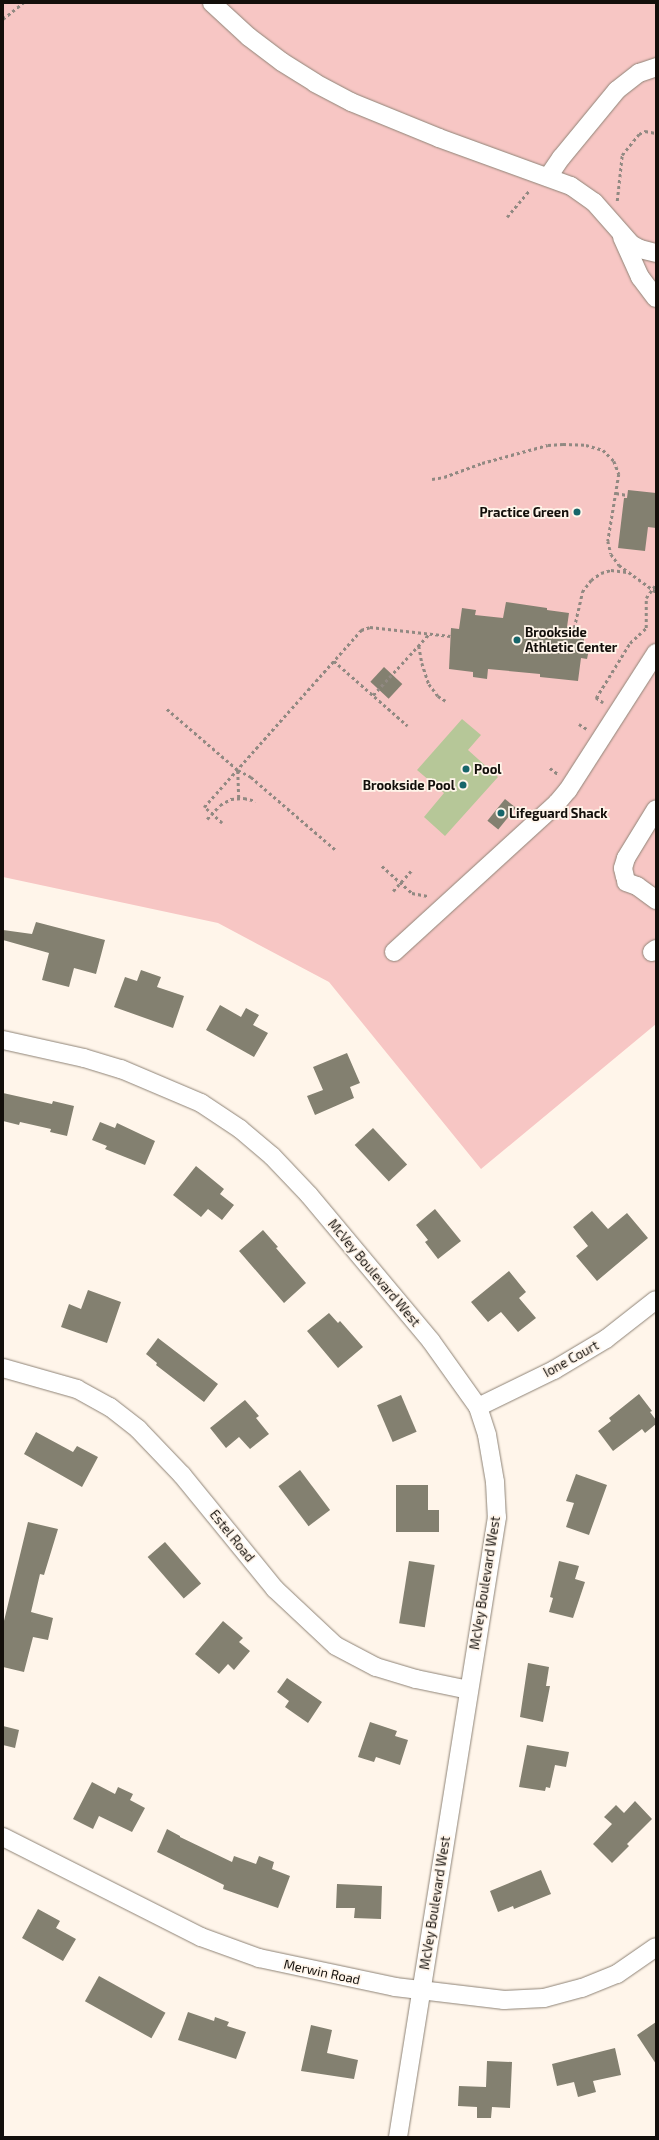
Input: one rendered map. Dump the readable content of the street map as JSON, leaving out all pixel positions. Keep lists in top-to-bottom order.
{
  "streets": {
    "street": [
      "McVey Boulevard West",
      "Ione Court",
      "Estel Road",
      "Merwin Road"
    ]
  },
  "crossings": [
    ["McVey Boulevard West", "Ione Court"],
    ["McVey Boulevard West", "Estel Road"],
    ["McVey Boulevard West", "Merwin Road"]
  ],
  "places": [
    "Practice Green",
    "Brookside Athletic Center",
    "Pool",
    "Brookside Pool",
    "Lifeguard Shack"
  ]
}
